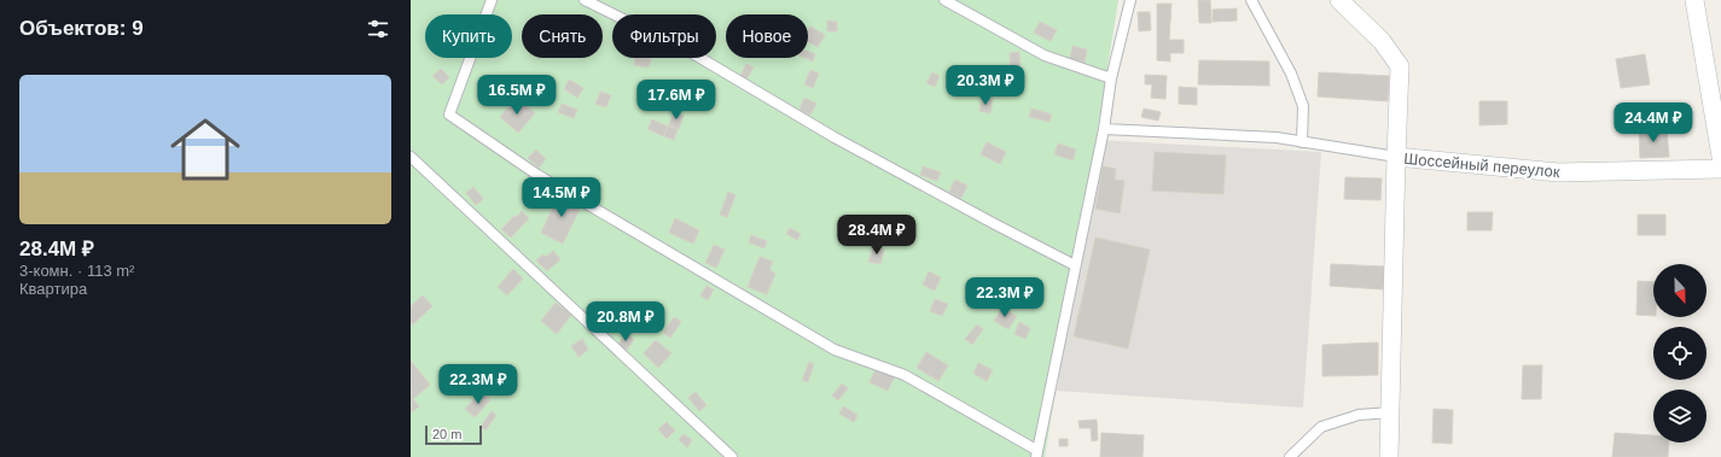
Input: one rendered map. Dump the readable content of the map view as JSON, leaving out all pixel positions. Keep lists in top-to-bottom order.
{
  "streets": {
    "street": ["Шоссейный переулок"]
  },
  "scale_bar": "20 m",
  "north": "bottom",
  "page": {
    "heading": "Объектов: 9",
    "chip": [
      "Купить",
      "Снять",
      "Фильтры",
      "Новое"
    ],
    "list": [
      {
        "name": "28.4M ₽",
        "note": "3-комн. · 113 m² · Квартира"
      }
    ],
    "price": [
      "20.3M ₽",
      "16.5M ₽",
      "17.6M ₽",
      "24.4M ₽",
      "14.5M ₽",
      "28.4M ₽",
      "22.3M ₽",
      "20.8M ₽",
      "22.3M ₽"
    ],
    "scale": "20 m"
  }
}
